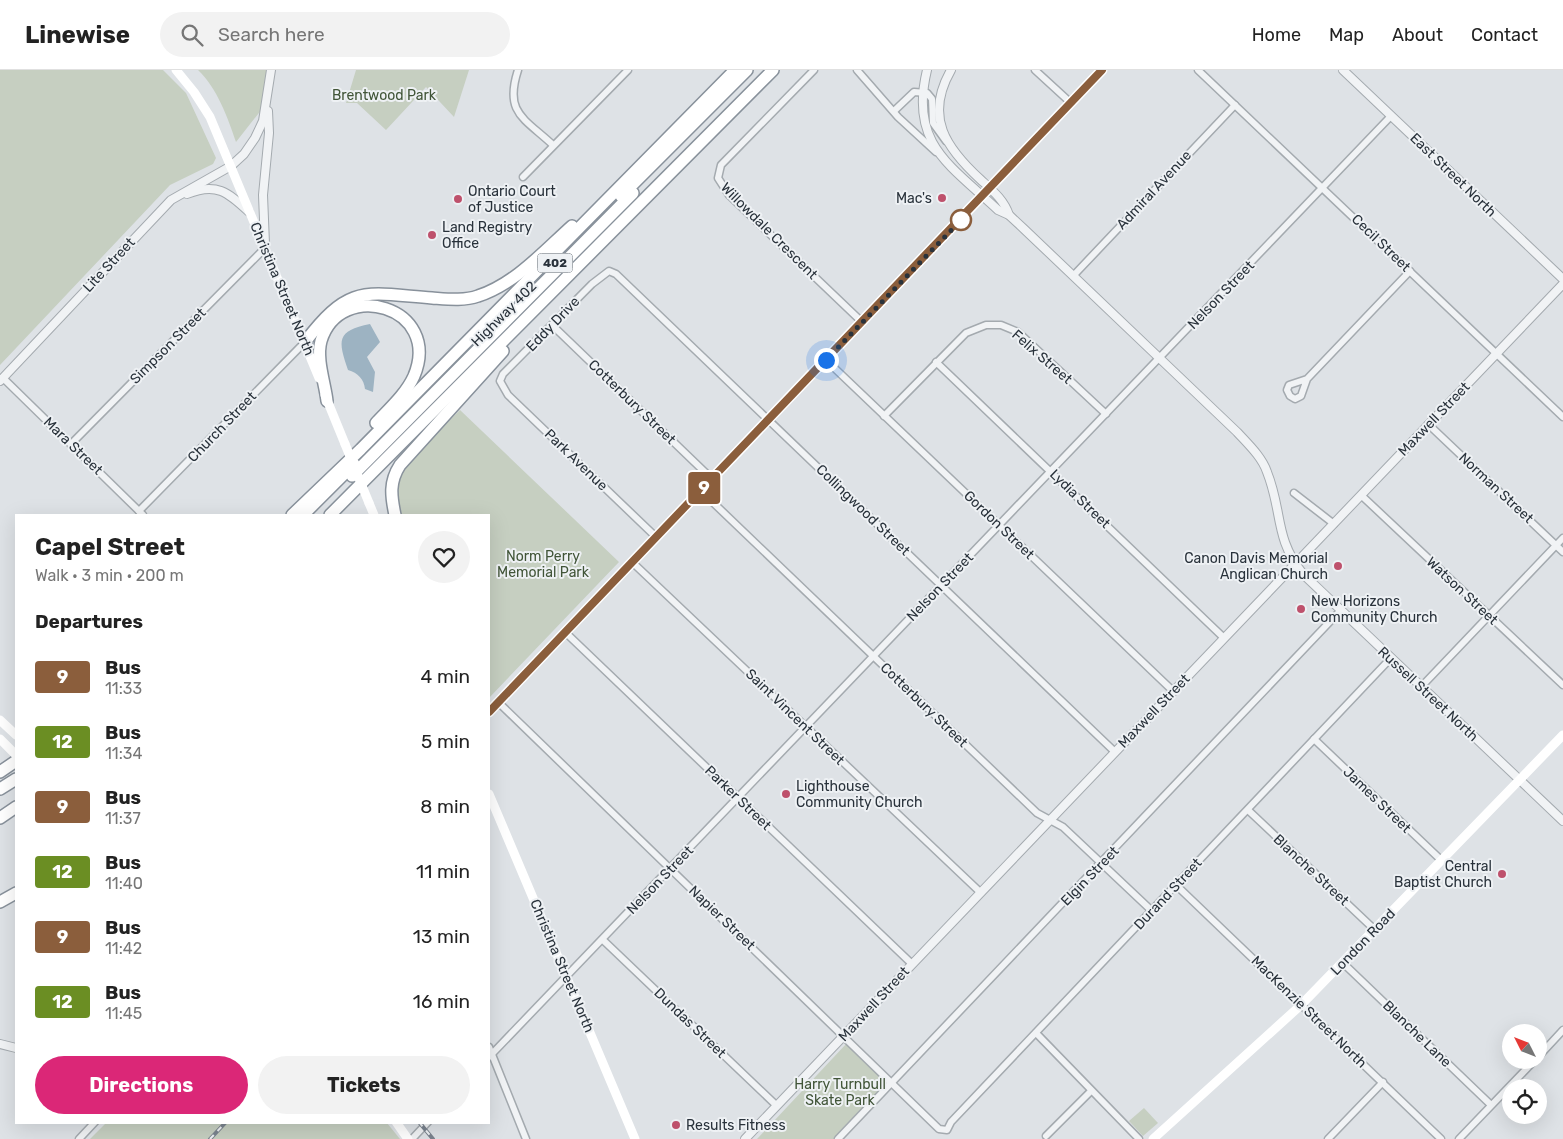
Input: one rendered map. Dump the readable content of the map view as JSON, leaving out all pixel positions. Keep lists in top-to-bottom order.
{
  "streets": {
    "highway": ["402", "Highway 402"],
    "main road": ["Christina Street North", "London Road"],
    "street": [
      "East Street North",
      "Admiral Avenue",
      "Willowdale Crescent",
      "Cecil Street",
      "Lite Street",
      "Nelson Street",
      "Eddy Drive",
      "Simpson Street",
      "Felix Street",
      "Cotterbury Street",
      "Maxwell Street",
      "Church Street",
      "Mara Street",
      "Park Avenue",
      "Norman Street",
      "Lydia Street",
      "Collingwood Street",
      "Gordon Street",
      "Watson Street",
      "Russell Street North",
      "Saint Vincent Street",
      "Parker Street",
      "James Street",
      "Blanche Street",
      "Elgin Street",
      "Durand Street",
      "Napier Street",
      "MacKenzie Street North",
      "Dundas Street",
      "Blanche Lane"
    ]
  },
  "crossings": [
    ["East Street North", "Nelson Street"],
    ["Admiral Avenue", "Cecil Street"],
    ["Admiral Avenue", "Russell Street North"],
    ["Cecil Street", "Nelson Street"],
    ["Cecil Street", "Maxwell Street"],
    ["Lite Street", "Christina Street North"],
    ["Lite Street", "Mara Street"],
    ["Christina Street North", "Nelson Street"],
    ["Christina Street North", "Simpson Street"],
    ["Christina Street North", "Church Street"],
    ["Nelson Street", "Felix Street"],
    ["Nelson Street", "Cotterbury Street"],
    ["Nelson Street", "Lydia Street"],
    ["Nelson Street", "Collingwood Street"],
    ["Nelson Street", "Gordon Street"],
    ["Nelson Street", "Russell Street North"],
    ["Nelson Street", "Saint Vincent Street"],
    ["Nelson Street", "Parker Street"],
    ["Nelson Street", "Napier Street"],
    ["Nelson Street", "Dundas Street"],
    ["Eddy Drive", "Cotterbury Street"],
    ["Eddy Drive", "Park Avenue"],
    ["Eddy Drive", "Collingwood Street"],
    ["Simpson Street", "Mara Street"],
    ["Felix Street", "Lydia Street"],
    ["Felix Street", "Gordon Street"],
    ["Cotterbury Street", "Maxwell Street"],
    ["Cotterbury Street", "Elgin Street"],
    ["Cotterbury Street", "Durand Street"],
    ["Maxwell Street", "Norman Street"],
    ["Maxwell Street", "Lydia Street"],
    ["Maxwell Street", "Collingwood Street"],
    ["Maxwell Street", "Gordon Street"],
    ["Maxwell Street", "Watson Street"],
    ["Maxwell Street", "Russell Street North"],
    ["Maxwell Street", "Saint Vincent Street"],
    ["Maxwell Street", "Parker Street"],
    ["Maxwell Street", "Napier Street"],
    ["Maxwell Street", "Dundas Street"],
    ["Church Street", "Mara Street"],
    ["Russell Street North", "Elgin Street"],
    ["Russell Street North", "Durand Street"],
    ["Russell Street North", "London Road"],
    ["James Street", "Durand Street"],
    ["James Street", "London Road"],
    ["Blanche Street", "Durand Street"],
    ["Blanche Street", "London Road"],
    ["Elgin Street", "Napier Street"],
    ["Durand Street", "Napier Street"],
    ["Durand Street", "MacKenzie Street North"],
    ["London Road", "MacKenzie Street North"],
    ["London Road", "Blanche Lane"]
  ],
  "parks": ["Brentwood Park", "Norm Perry Memorial Park", "Harry Turnbull Skate Park"],
  "places": [
    "Mac's",
    "Ontario Court of Justice",
    "Land Registry Office",
    "Canon Davis Memorial Anglican Church",
    "New Horizons Community Church",
    "Lighthouse Community Church",
    "Central Baptist Church",
    "Results Fitness"
  ],
  "lines": ["bus line 9"],
  "north": "top left",
  "page": {
    "header": "Linewise",
    "search": "Search here",
    "nav": [
      "Home",
      "Map",
      "About",
      "Contact"
    ],
    "on_map": "9",
    "heading": [
      ["Capel Street", "Walk · 3 min · 200 m"],
      "Departures"
    ],
    "list": [
      {
        "mark": "9",
        "name": "Bus",
        "note": "11:33",
        "value": "4 min"
      },
      {
        "mark": "12",
        "name": "Bus",
        "note": "11:34",
        "value": "5 min"
      },
      {
        "mark": "9",
        "name": "Bus",
        "note": "11:37",
        "value": "8 min"
      },
      {
        "mark": "12",
        "name": "Bus",
        "note": "11:40",
        "value": "11 min"
      },
      {
        "mark": "9",
        "name": "Bus",
        "note": "11:42",
        "value": "13 min"
      },
      {
        "mark": "12",
        "name": "Bus",
        "note": "11:45",
        "value": "16 min"
      }
    ],
    "buttons": ["Directions", "Tickets"]
  }
}
